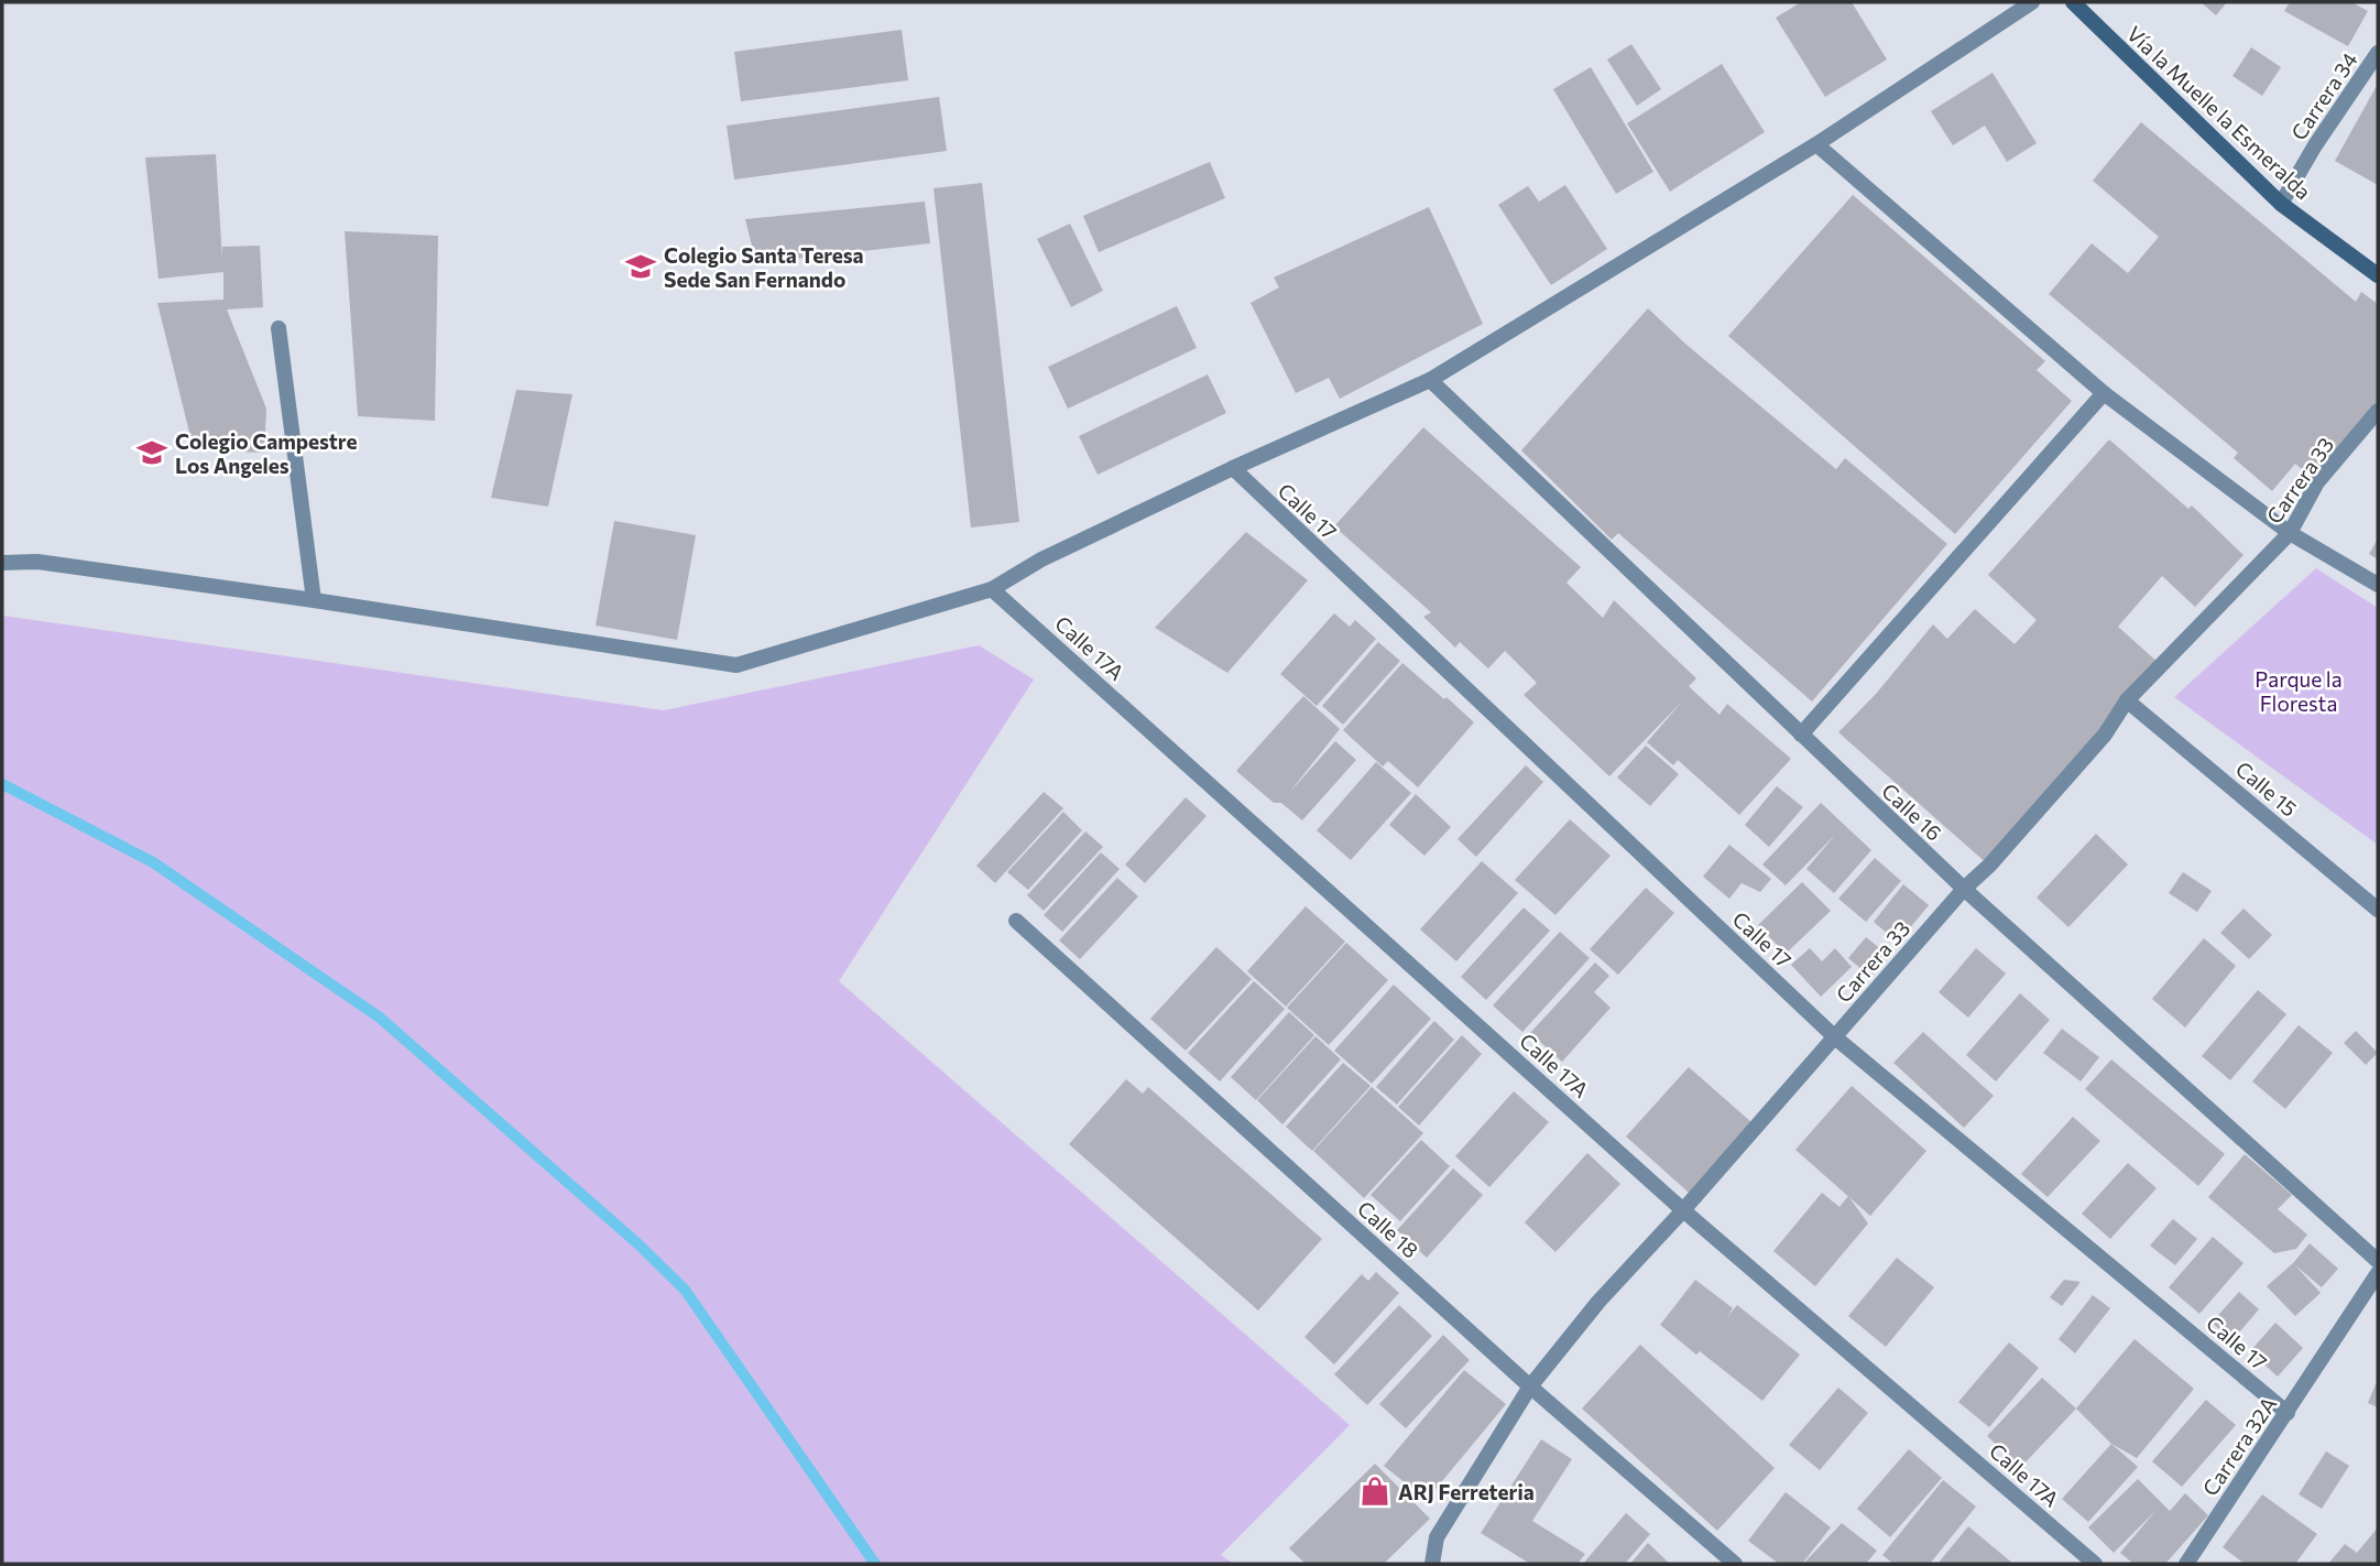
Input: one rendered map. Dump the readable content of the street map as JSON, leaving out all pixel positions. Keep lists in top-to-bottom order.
{
  "streets": {
    "street": [
      "Carrera 34",
      "Vía la Muelle la Esmeralda",
      "Carrera 33",
      "Calle 17",
      "Calle 17A",
      "Calle 15",
      "Calle 16",
      "Calle 18",
      "Carrera 32A"
    ]
  },
  "crossings": [
    ["Carrera 34", "Vía la Muelle la Esmeralda"],
    ["Carrera 33", "Calle 17"],
    ["Carrera 33", "Calle 17A"],
    ["Carrera 33", "Calle 15"],
    ["Carrera 33", "Calle 16"],
    ["Carrera 33", "Calle 18"],
    ["Calle 17", "Carrera 32A"]
  ],
  "parks": ["Parque la Floresta"],
  "places": {
    "school or university": ["Colegio Santa Teresa Sede San Fernando", "Colegio Campestre Los Angeles"],
    "shop": ["ARJ Ferreteria"]
  }
}
